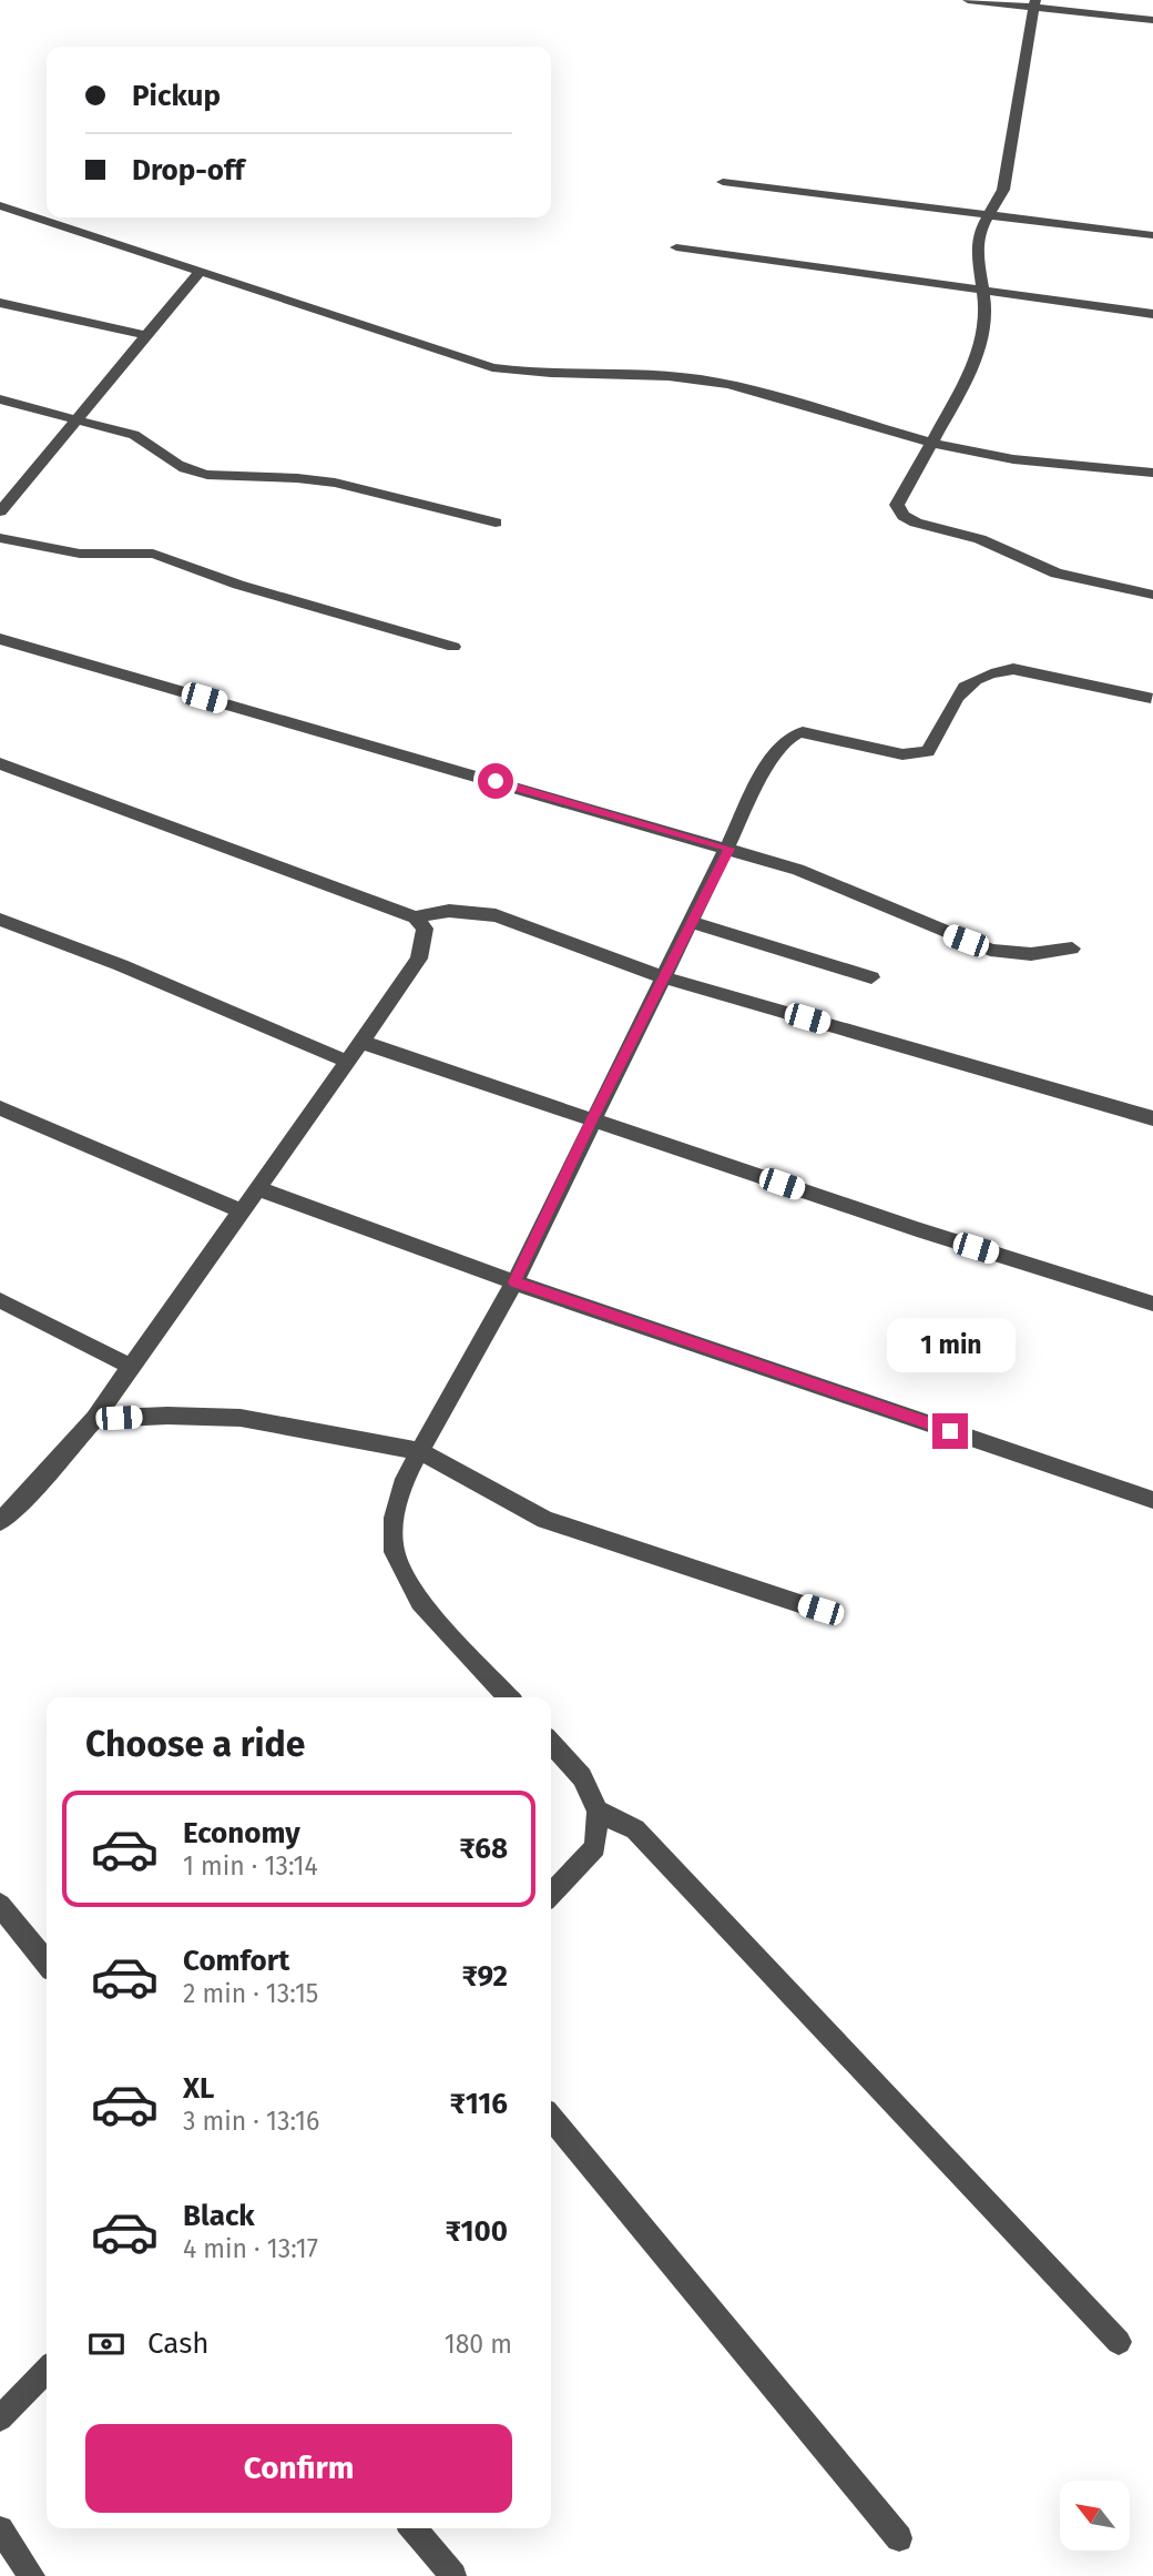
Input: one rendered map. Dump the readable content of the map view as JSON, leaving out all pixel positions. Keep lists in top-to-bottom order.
{
  "north": "top left",
  "page": {
    "banner": ["Pickup", "Drop-off"],
    "bubble": "1 min",
    "heading": "Choose a ride",
    "list": [
      {
        "name": "Economy",
        "note": "1 min · 13:14",
        "value": "₹68"
      },
      {
        "name": "Comfort",
        "note": "2 min · 13:15",
        "value": "₹92"
      },
      {
        "name": "XL",
        "note": "3 min · 13:16",
        "value": "₹116"
      },
      {
        "name": "Black",
        "note": "4 min · 13:17",
        "value": "₹100"
      }
    ],
    "pay": ["Cash", "180 m"],
    "buttons": "Confirm"
  }
}
